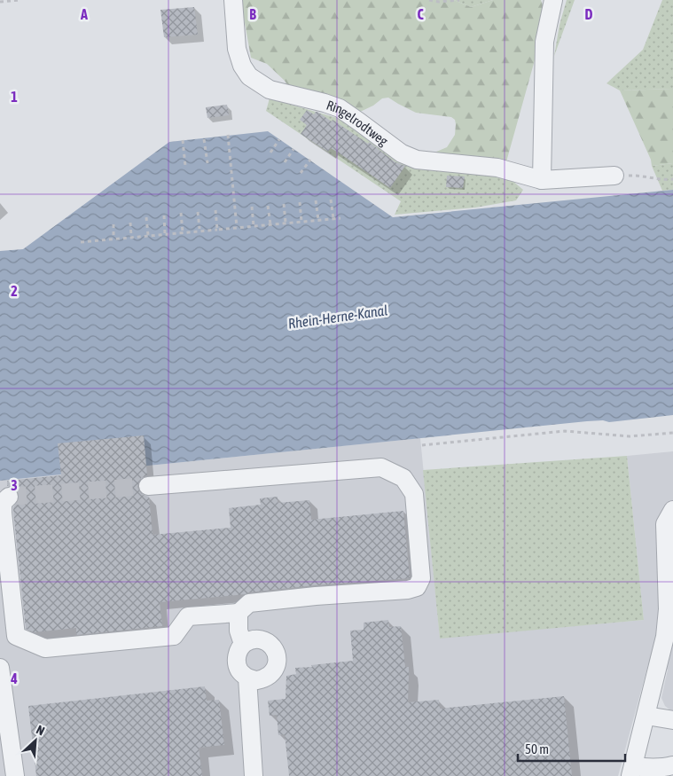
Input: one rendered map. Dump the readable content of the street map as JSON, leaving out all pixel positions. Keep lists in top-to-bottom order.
{
  "streets": {
    "street": ["Ringelrodtweg"]
  },
  "water": ["Rhein-Herne-Kanal"],
  "scale_bar": "50 m",
  "north": "top right",
  "grid": {
    "columns": [
      "A",
      "B",
      "C",
      "D"
    ],
    "rows": [
      "1",
      "2",
      "3",
      "4"
    ]
  }
}
